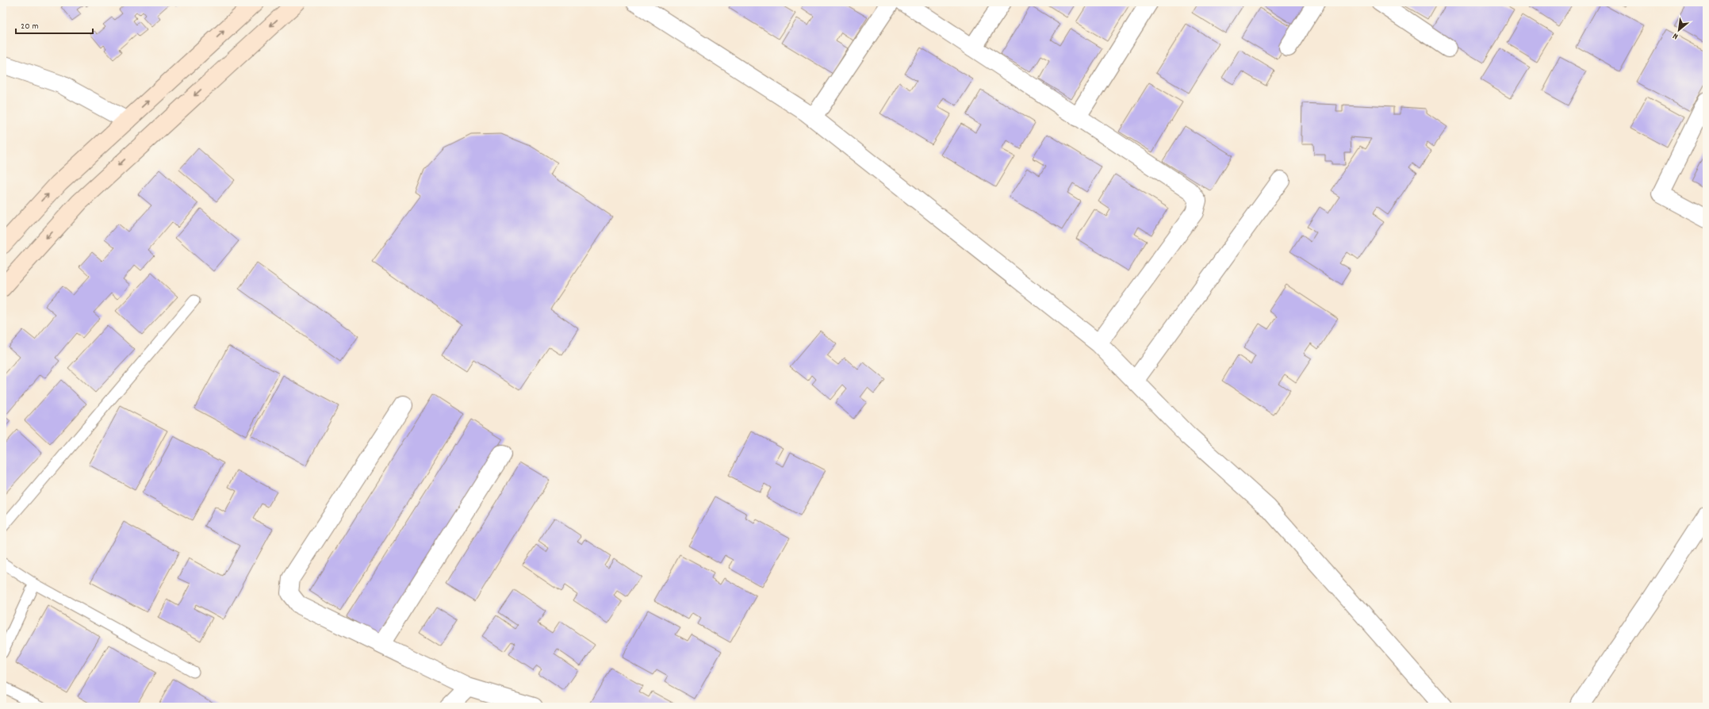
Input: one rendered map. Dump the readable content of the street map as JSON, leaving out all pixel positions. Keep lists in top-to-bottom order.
{
  "scale_bar": "20 m",
  "north": "bottom left"
}
